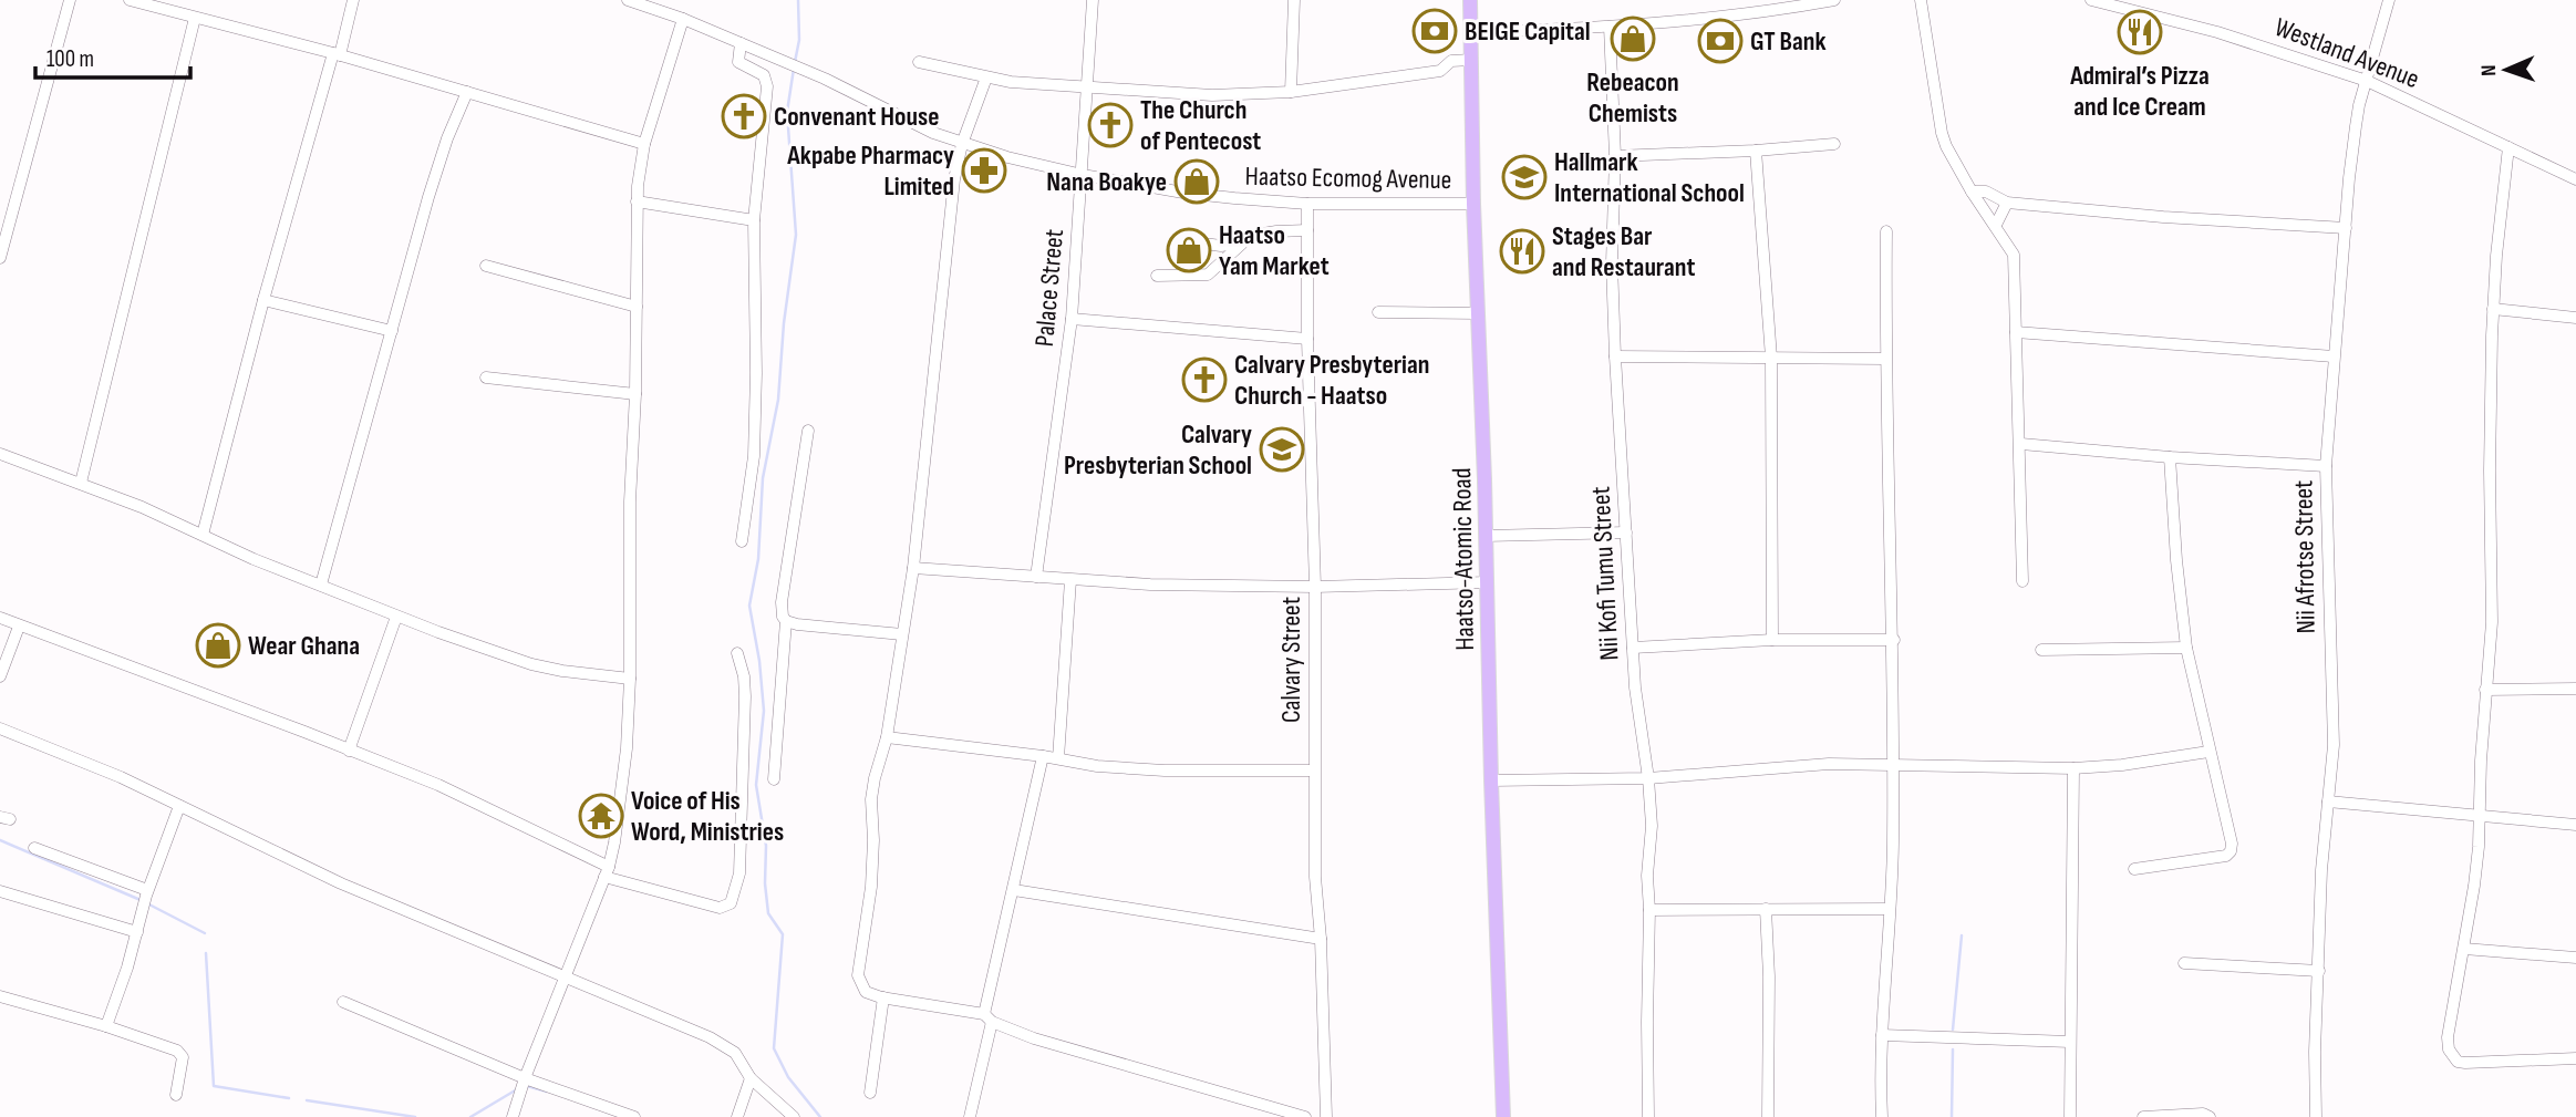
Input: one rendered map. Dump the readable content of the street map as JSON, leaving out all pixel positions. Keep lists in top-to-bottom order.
{
  "streets": {
    "main road": ["Haatso-Atomic Road"],
    "street": [
      "Westland Avenue",
      "Haatso Ecomog Avenue",
      "Palace Street",
      "Nii Afrotse Street",
      "Nii Kofi Tumu Street",
      "Calvary Street"
    ]
  },
  "crossings": [
    ["Westland Avenue", "Nii Afrotse Street"],
    ["Haatso Ecomog Avenue", "Palace Street"],
    ["Haatso Ecomog Avenue", "Haatso-Atomic Road"],
    ["Haatso Ecomog Avenue", "Calvary Street"]
  ],
  "places": {
    "bank": ["BEIGE Capital", "GT Bank"],
    "restaurant": ["Admiral’s Pizza and Ice Cream", "Stages Bar and Restaurant"],
    "shop": [
      "Rebeacon Chemists",
      "Nana Boakye",
      "Haatso Yam Market",
      "Wear Ghana"
    ],
    "church": ["Convenant House", "The Church of Pentecost", "Calvary Presbyterian Church - Haatso"],
    "pharmacy": ["Akpabe Pharmacy Limited"],
    "school or university": ["Hallmark International School", "Calvary Presbyterian School"],
    "temple": ["Voice of His Word, Ministries"]
  },
  "scale_bar": "100 m",
  "north": "left"
}
